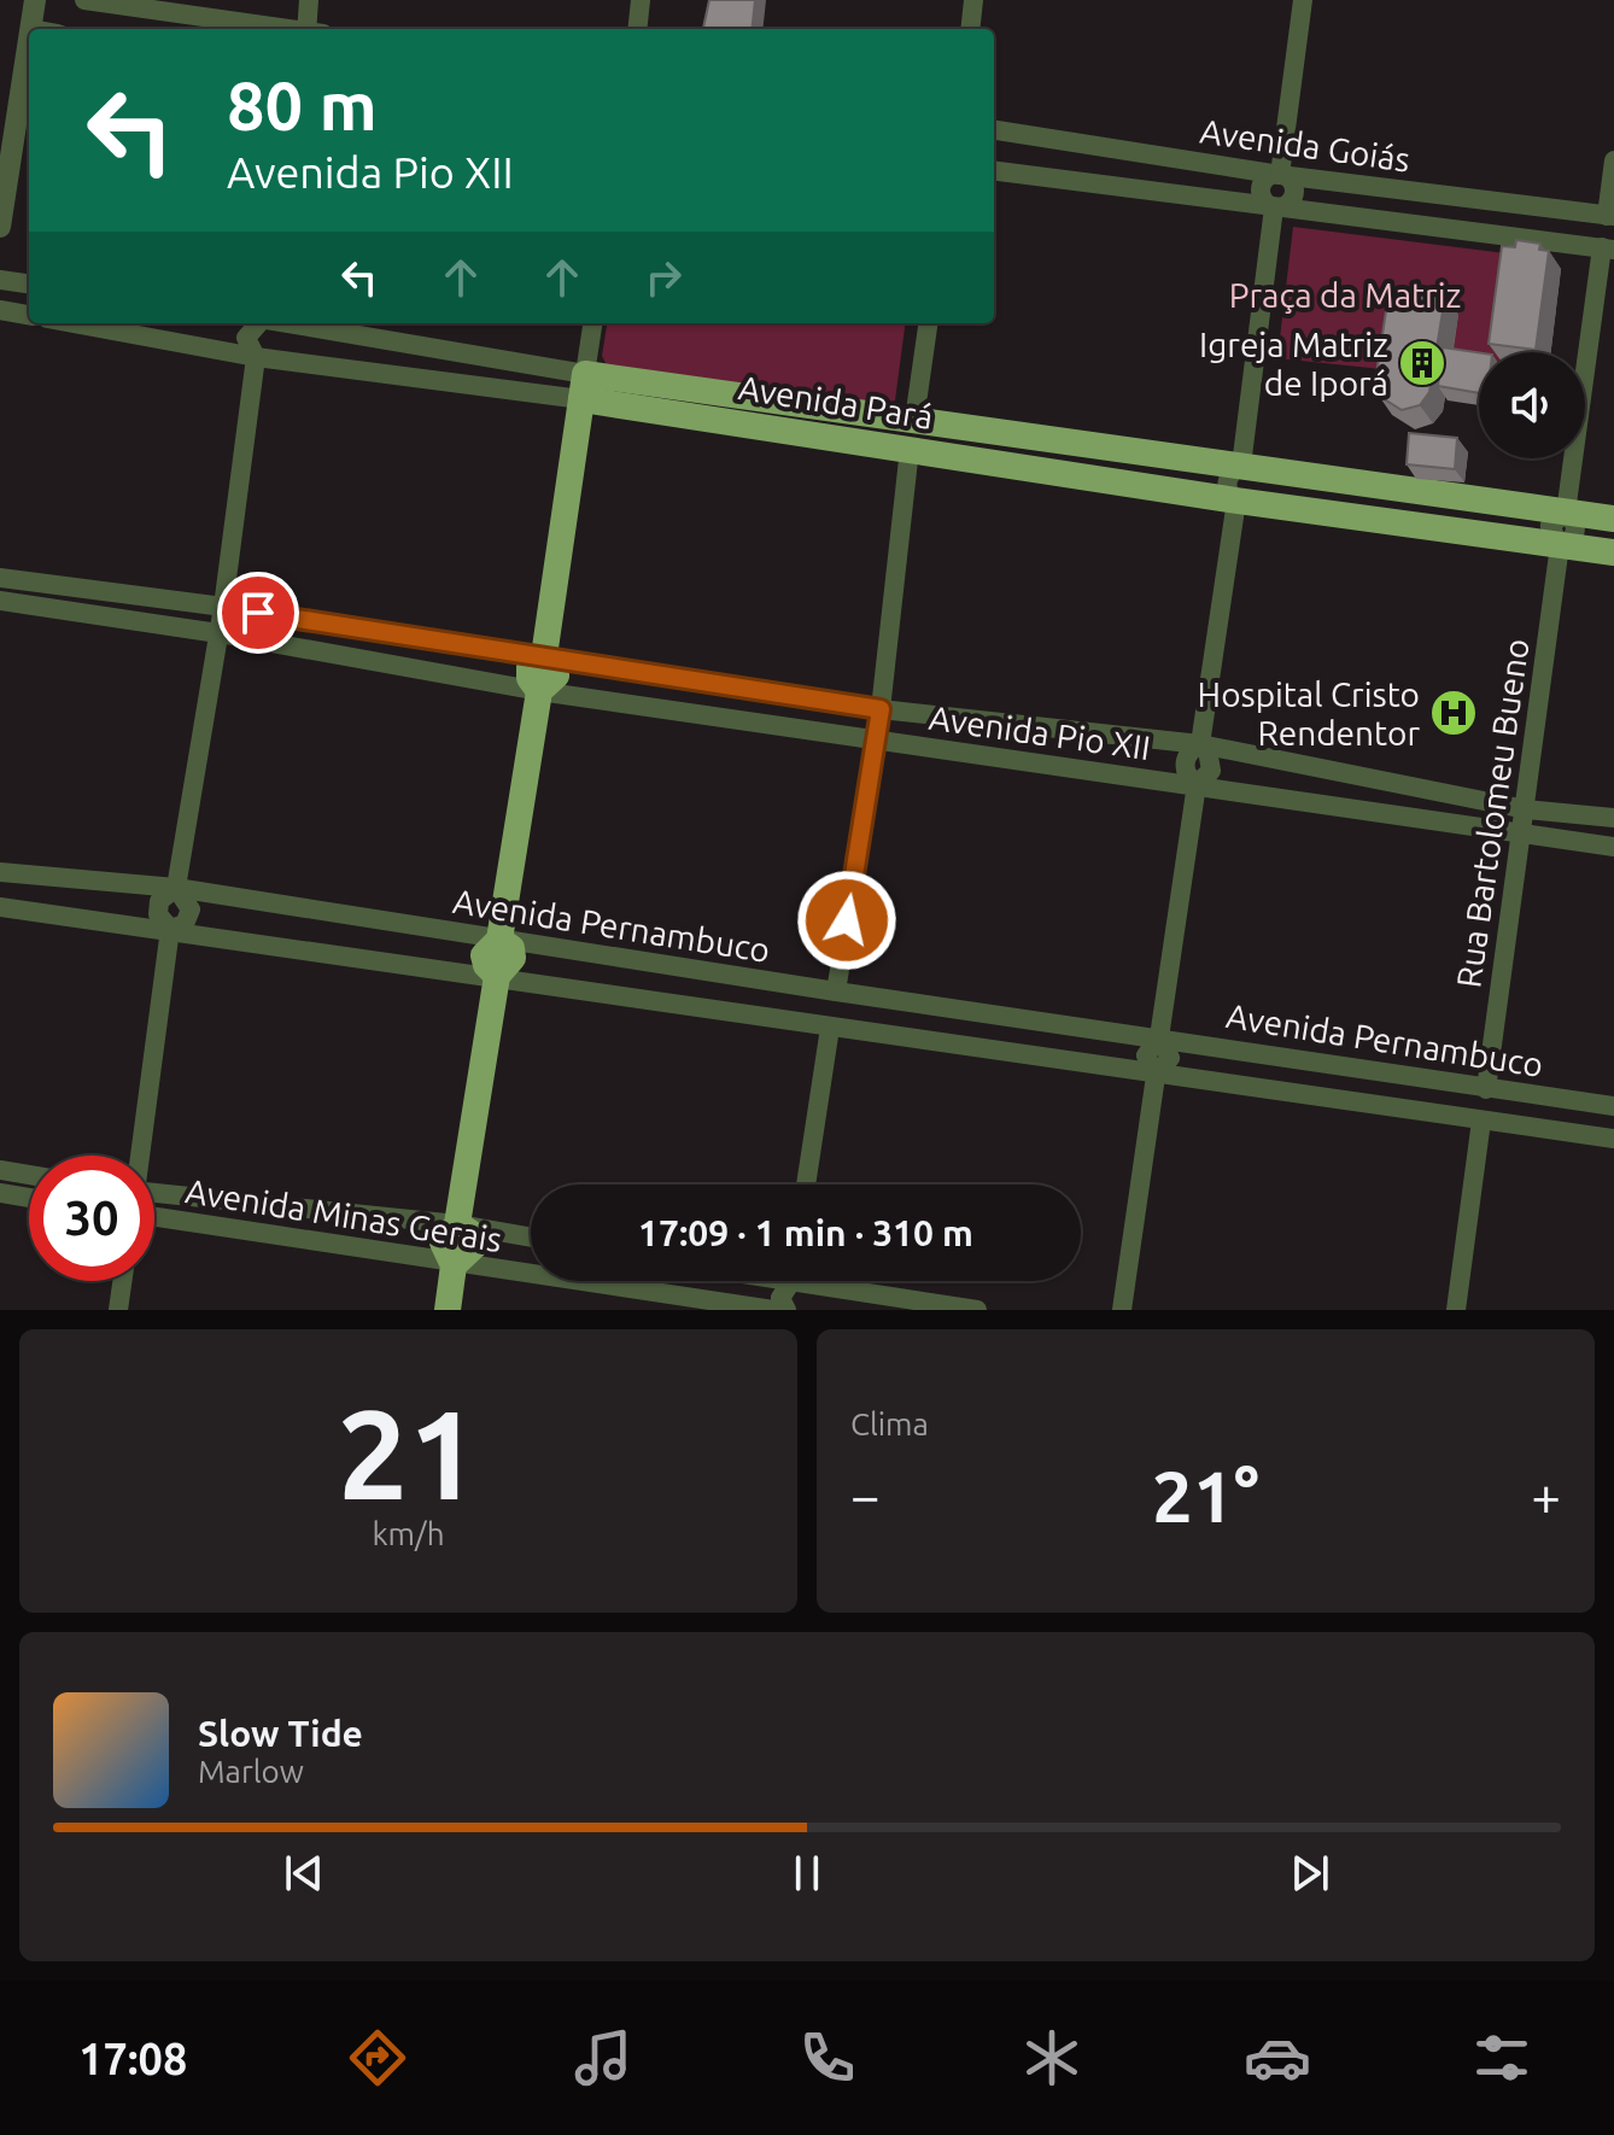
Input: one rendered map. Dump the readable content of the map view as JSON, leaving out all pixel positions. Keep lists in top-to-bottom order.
{
  "streets": {
    "main road": ["Avenida Pará"],
    "street": [
      "Avenida Goiás",
      "Avenida Pio XII",
      "Rua Bartolomeu Bueno",
      "Avenida Pernambuco",
      "Avenida Minas Gerais"
    ]
  },
  "crossings": [
    ["Avenida Goiás", "Rua Bartolomeu Bueno"],
    ["Avenida Pará", "Rua Bartolomeu Bueno"],
    ["Avenida Pio XII", "Rua Bartolomeu Bueno"],
    ["Rua Bartolomeu Bueno", "Avenida Pernambuco"]
  ],
  "parks": ["Praça da Matriz"],
  "places": {
    "building": ["Igreja Matriz de Iporá"],
    "hospital": ["Hospital Cristo Rendentor"]
  },
  "page": {
    "turn": ["80 m", "Avenida Pio XII"],
    "limit": "30",
    "trip": "17:09 · 1 min · 310 m",
    "tile": [
      ["21", "km/h"],
      "Clima"
    ],
    "heat": ["−", "21°", "+"],
    "song": ["Slow Tide", "Marlow"],
    "tabs": "17:08"
  }
}
